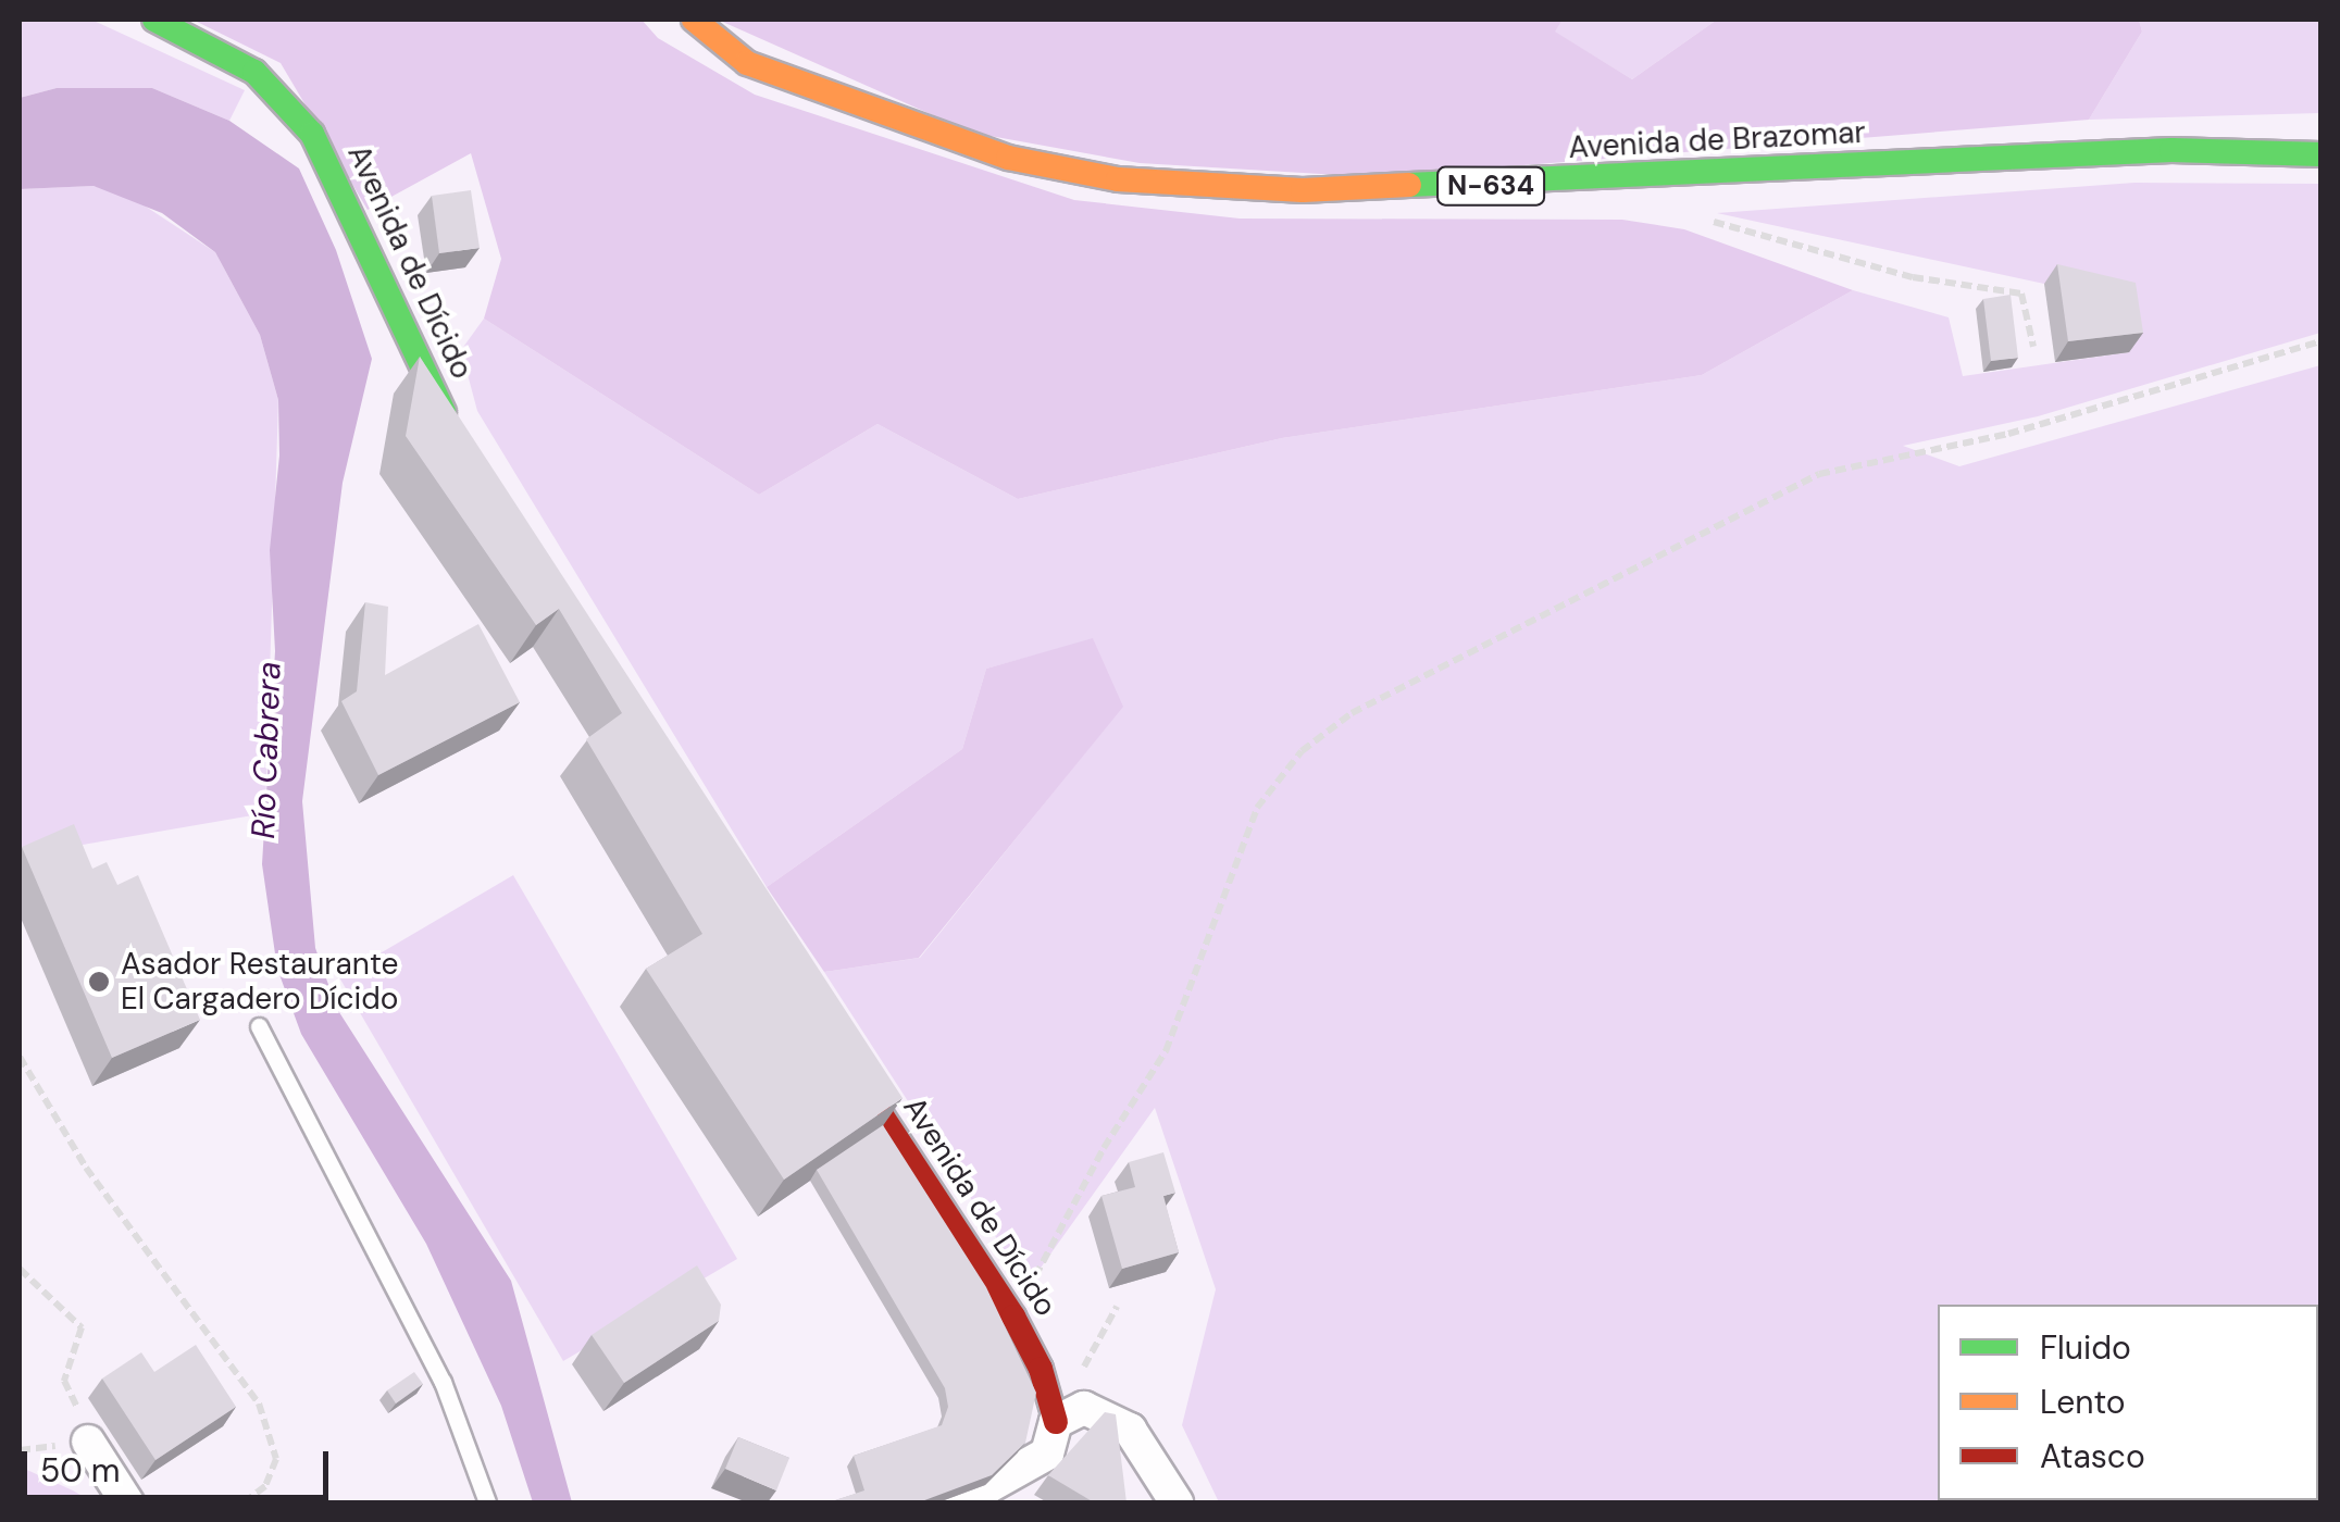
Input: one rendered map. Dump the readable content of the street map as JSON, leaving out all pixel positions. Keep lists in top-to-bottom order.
{
  "streets": {
    "main road": ["Avenida de Brazomar", "N-634", "Avenida de Dícido"]
  },
  "water": ["Río Cabrera"],
  "places": ["Asador Restaurante El Cargadero Dícido"],
  "legend": ["Fluido", "Lento", "Atasco"],
  "scale_bar": "50 m"
}
